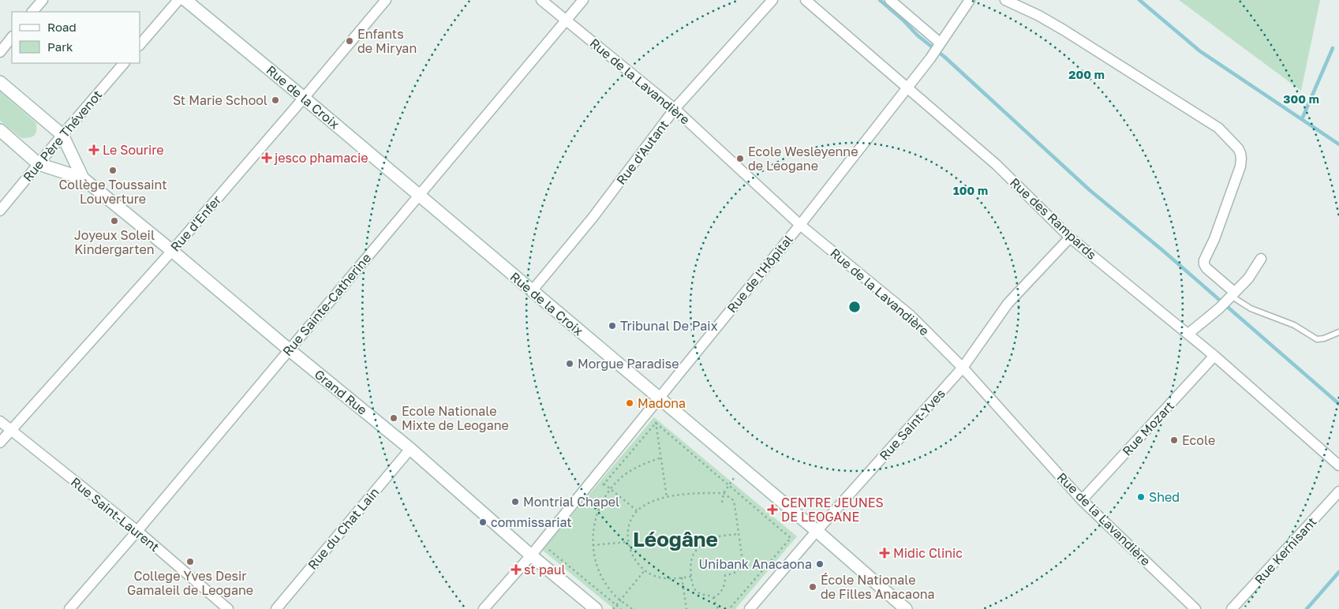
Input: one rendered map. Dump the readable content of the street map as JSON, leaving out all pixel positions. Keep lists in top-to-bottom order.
{
  "streets": {
    "street": [
      "Rue de la Lavandière",
      "Rue de la Croix",
      "Rue Père Thévenot",
      "Rue d'Autant",
      "Rue des Rampards",
      "Rue d'Enfer",
      "Rue de l'Hôpital",
      "Rue Sainte-Catherine",
      "Grand Rue",
      "Rue Saint-Yves",
      "Rue Mozart",
      "Rue Saint-Laurent",
      "Rue du Chat Lain",
      "Rue Kernisant"
    ]
  },
  "crossings": [
    ["Rue de la Lavandière", "Rue d'Autant"],
    ["Rue de la Lavandière", "Rue de l'Hôpital"],
    ["Rue de la Lavandière", "Rue Sainte-Catherine"],
    ["Rue de la Lavandière", "Rue Saint-Yves"],
    ["Rue de la Lavandière", "Rue Mozart"],
    ["Rue de la Croix", "Rue d'Autant"],
    ["Rue de la Croix", "Rue d'Enfer"],
    ["Rue de la Croix", "Rue de l'Hôpital"],
    ["Rue de la Croix", "Rue Sainte-Catherine"],
    ["Rue de la Croix", "Rue Saint-Yves"],
    ["Rue Père Thévenot", "Grand Rue"],
    ["Rue des Rampards", "Rue de l'Hôpital"],
    ["Rue des Rampards", "Rue Saint-Yves"],
    ["Rue des Rampards", "Rue Mozart"],
    ["Rue d'Enfer", "Grand Rue"],
    ["Rue d'Enfer", "Rue Saint-Laurent"],
    ["Rue de l'Hôpital", "Grand Rue"],
    ["Rue Sainte-Catherine", "Grand Rue"],
    ["Rue Sainte-Catherine", "Rue Saint-Laurent"],
    ["Grand Rue", "Rue du Chat Lain"]
  ],
  "districts": ["Léogâne"],
  "places": {
    "other": [
      "Enfants de Miryan",
      "St Marie School",
      "Ecole Wesleyenne de Leogane",
      "Collège Toussaint Louverture",
      "Joyeux Soleil Kindergarten",
      "Tribunal De Paix",
      "Morgue Paradise",
      "Madona",
      "Ecole Nationale Mixte de Leogane",
      "Ecole",
      "Shed",
      "Montrial Chapel",
      "commissariat",
      "College Yves Desir Gamaleil de Leogane",
      "Unibank Anacaona",
      "École Nationale de Filles Anacaona"
    ],
    "health": [
      "Le Sourire",
      "jesco phamacie",
      "CENTRE JEUNES DE LEOGANE",
      "Midic Clinic",
      "st paul"
    ]
  },
  "legend": ["Road", "Park"],
  "rings": ["200 m", "300 m", "100 m"]
}
